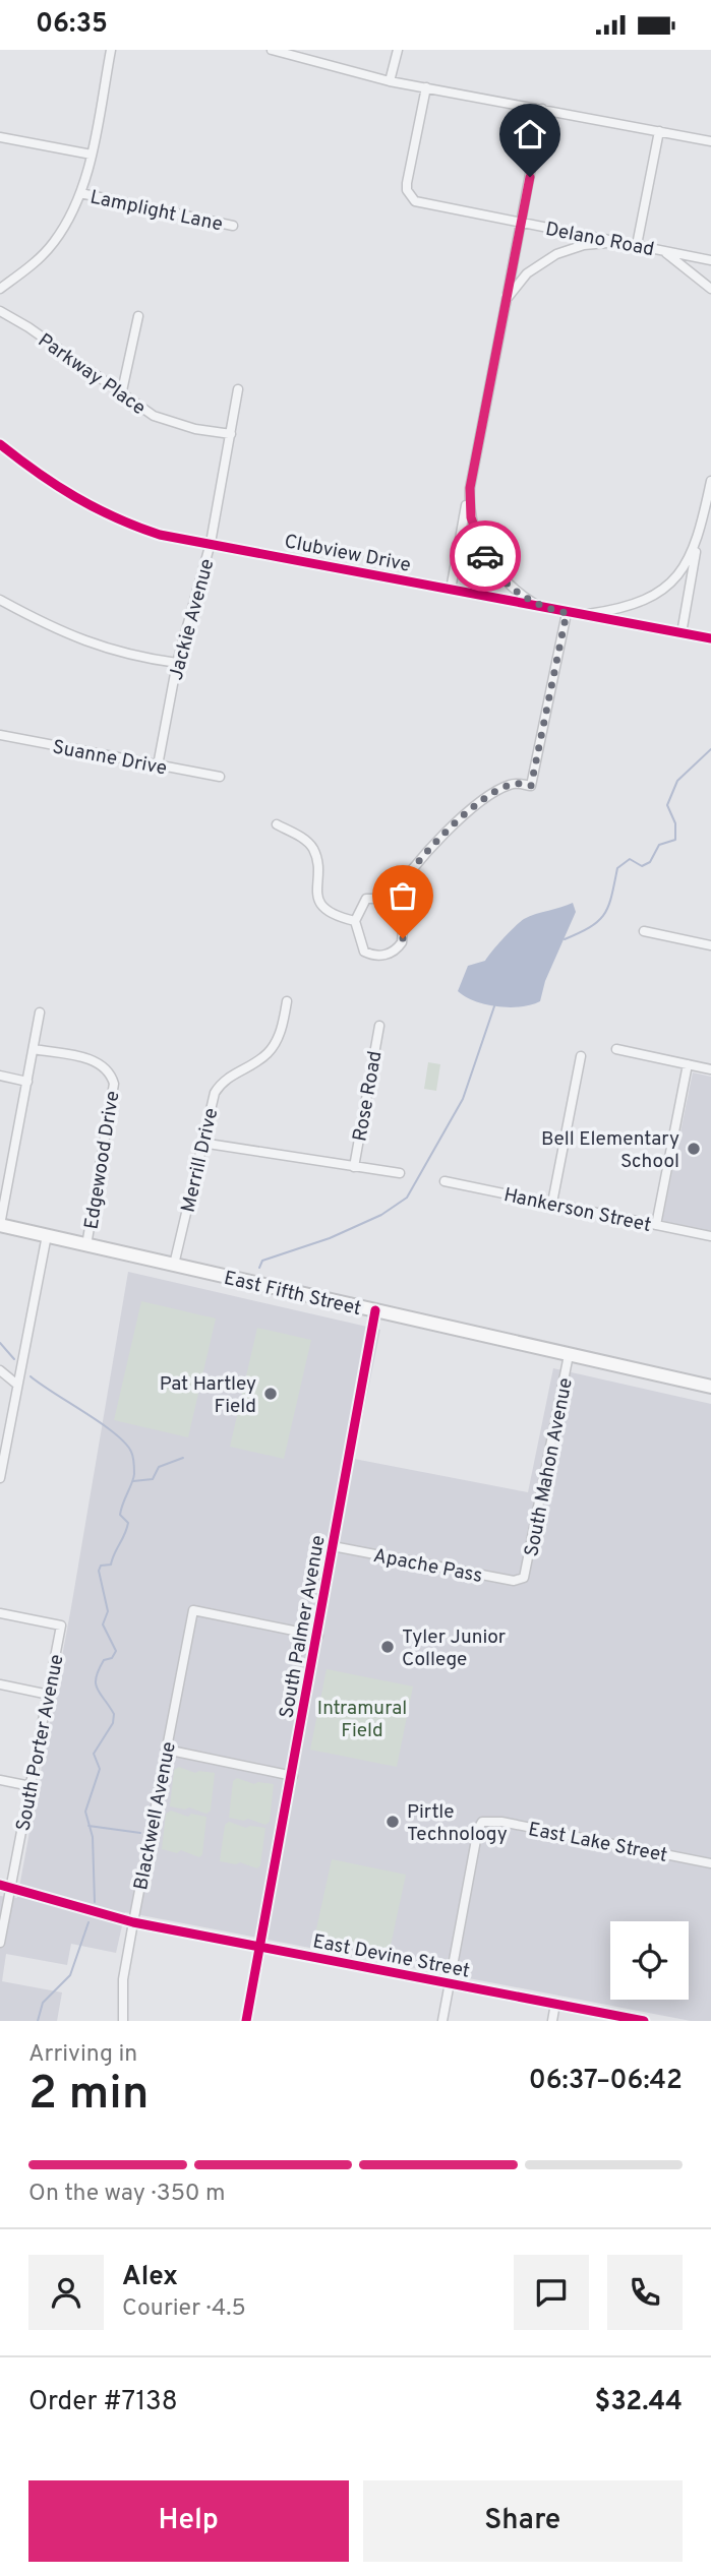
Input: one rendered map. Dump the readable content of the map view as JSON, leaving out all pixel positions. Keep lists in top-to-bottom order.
{
  "streets": {
    "main road": ["East Fifth Street"],
    "street": [
      "Lamplight Lane",
      "Delano Road",
      "Parkway Place",
      "Clubview Drive",
      "Jackie Avenue",
      "Suanne Drive",
      "Rose Road",
      "Edgewood Drive",
      "Merrill Drive",
      "Hankerson Street",
      "South Mahon Avenue",
      "Apache Pass",
      "South Palmer Avenue",
      "South Porter Avenue",
      "Blackwell Avenue",
      "East Lake Street",
      "East Devine Street"
    ]
  },
  "crossings": [
    ["Parkway Place", "Jackie Avenue"],
    ["Clubview Drive", "Jackie Avenue"],
    ["Jackie Avenue", "Suanne Drive"],
    ["Edgewood Drive", "East Fifth Street"],
    ["Merrill Drive", "East Fifth Street"],
    ["East Fifth Street", "South Mahon Avenue"],
    ["East Fifth Street", "South Palmer Avenue"],
    ["South Mahon Avenue", "Apache Pass"],
    ["Apache Pass", "South Palmer Avenue"],
    ["South Palmer Avenue", "Blackwell Avenue"],
    ["South Palmer Avenue", "East Devine Street"],
    ["South Porter Avenue", "East Devine Street"],
    ["Blackwell Avenue", "East Devine Street"],
    ["East Lake Street", "East Devine Street"]
  ],
  "parks": ["Intramural Field"],
  "places": [
    "Bell Elementary School",
    "Pat Hartley Field",
    "Tyler Junior College",
    "Pirtle Technology"
  ],
  "page": {
    "status": "06:35",
    "heading": ["2 min", "Arriving in", "06:37–06:42"],
    "panel": [
      "Alex",
      "Courier · 4.5",
      "Order #7138",
      "$32.44"
    ],
    "bar": "On the way · 350 m",
    "buttons": ["Help", "Share"]
  }
}
